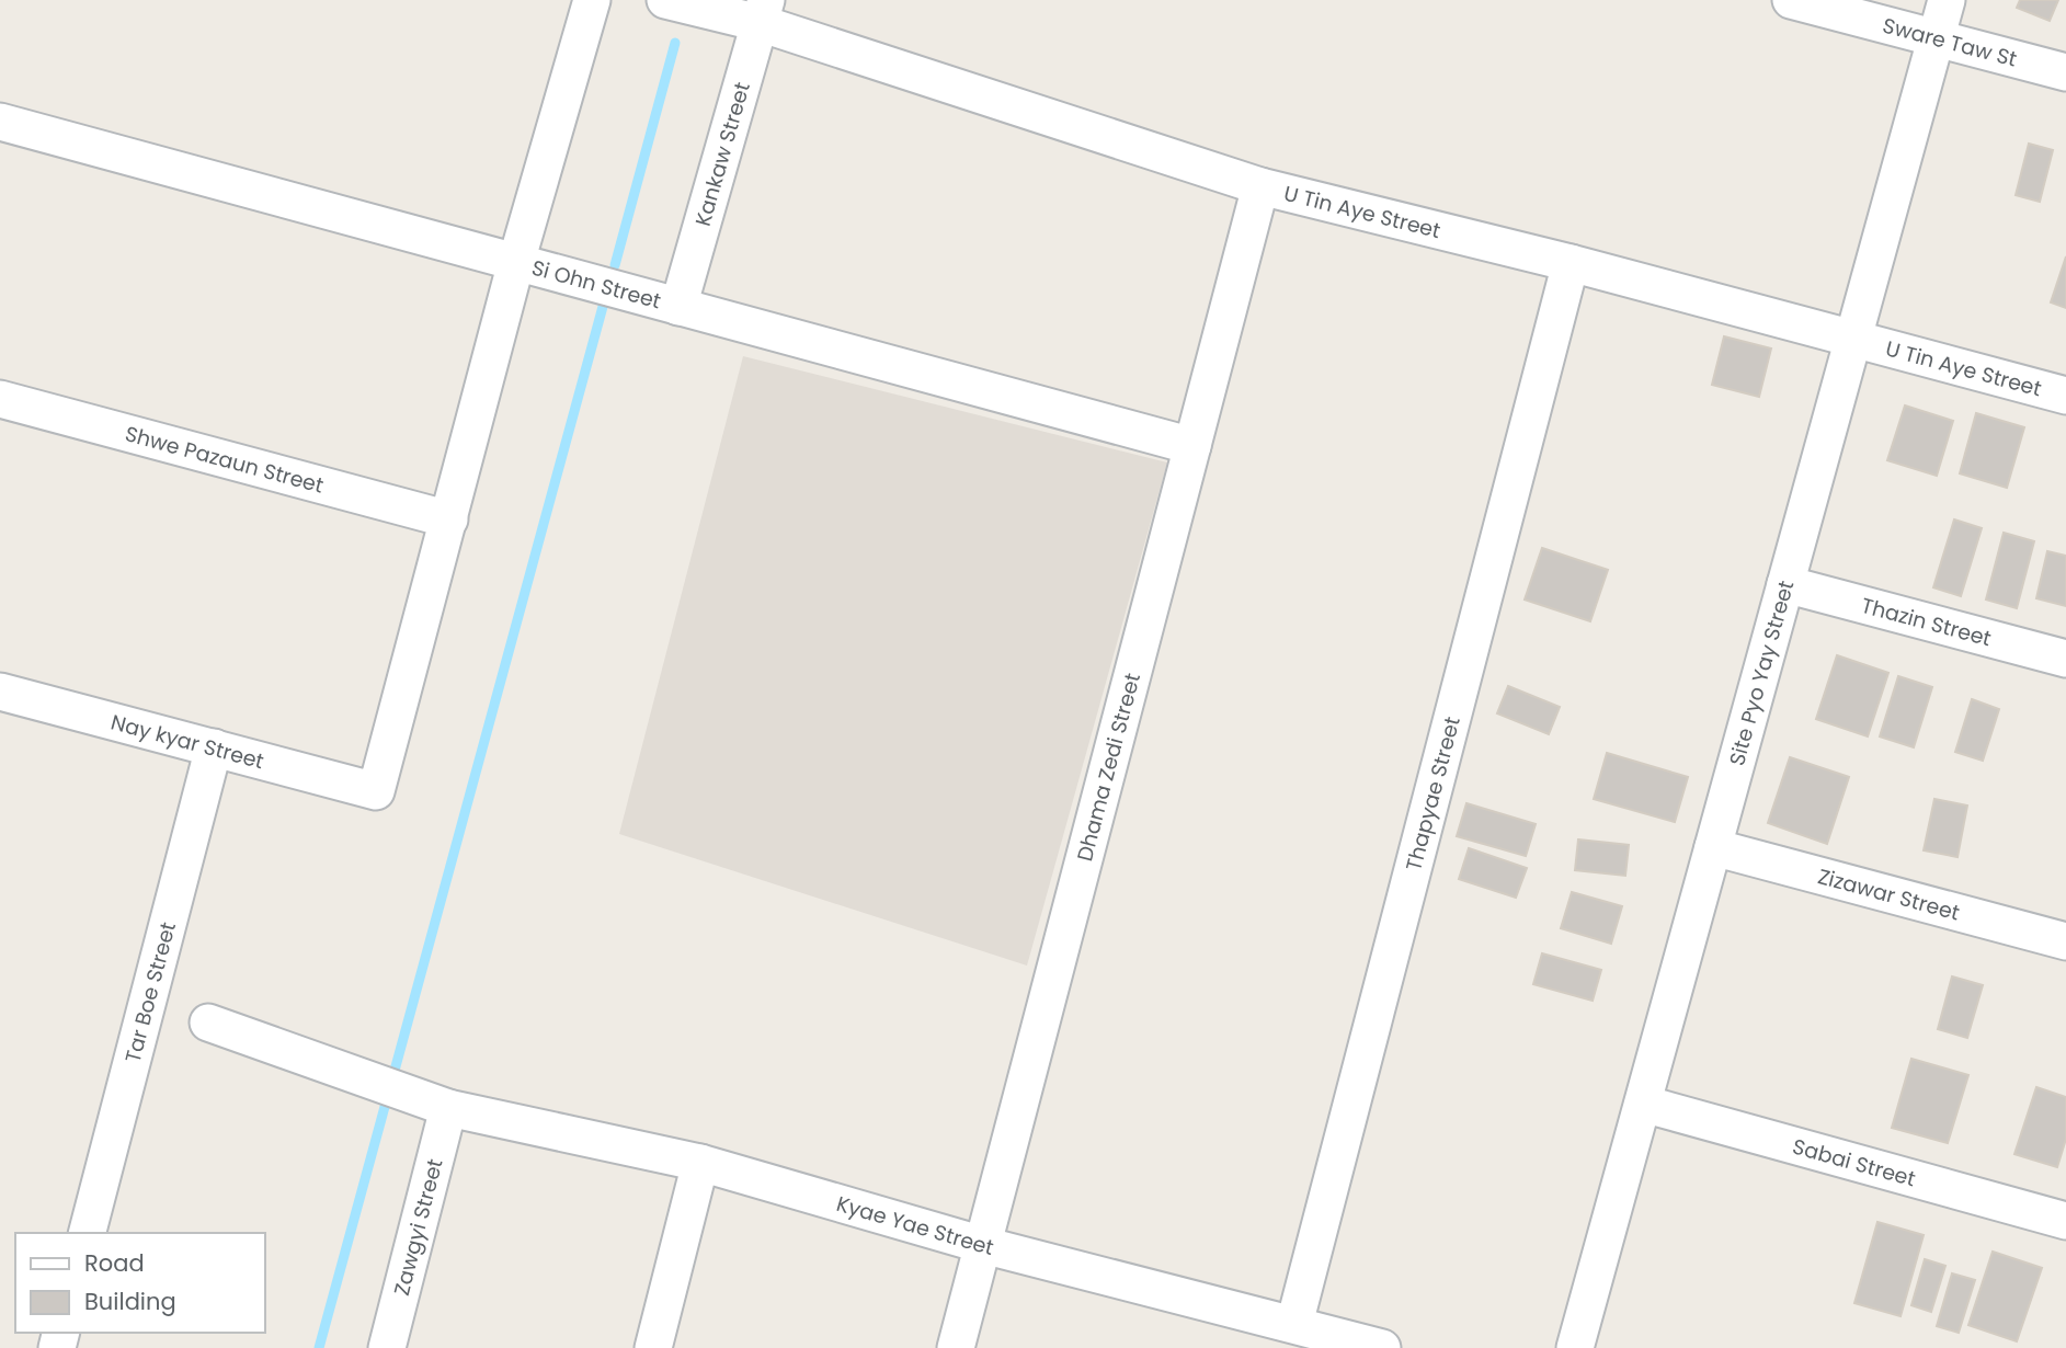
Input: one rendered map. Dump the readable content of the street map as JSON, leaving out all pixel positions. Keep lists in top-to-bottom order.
{
  "streets": {
    "street": [
      "Sware Taw St",
      "Kankaw Street",
      "U Tin Aye Street",
      "Si Ohn Street",
      "Shwe Pazaun Street",
      "Thazin Street",
      "Site Pyo Yay Street",
      "Nay kyar Street",
      "Dhama Zedi Street",
      "Thapyae Street",
      "Zizawar Street",
      "Tar Boe Street",
      "Sabai Street",
      "Kyae Yae Street",
      "Zawgyi Street"
    ]
  },
  "crossings": [
    ["Sware Taw St", "Site Pyo Yay Street"],
    ["Kankaw Street", "U Tin Aye Street"],
    ["Kankaw Street", "Si Ohn Street"],
    ["U Tin Aye Street", "Site Pyo Yay Street"],
    ["U Tin Aye Street", "Dhama Zedi Street"],
    ["U Tin Aye Street", "Thapyae Street"],
    ["Si Ohn Street", "Dhama Zedi Street"],
    ["Shwe Pazaun Street", "Nay kyar Street"],
    ["Thazin Street", "Site Pyo Yay Street"],
    ["Site Pyo Yay Street", "Zizawar Street"],
    ["Site Pyo Yay Street", "Sabai Street"],
    ["Nay kyar Street", "Tar Boe Street"],
    ["Dhama Zedi Street", "Kyae Yae Street"],
    ["Thapyae Street", "Kyae Yae Street"],
    ["Kyae Yae Street", "Zawgyi Street"]
  ],
  "legend": ["Road", "Building"]
}
